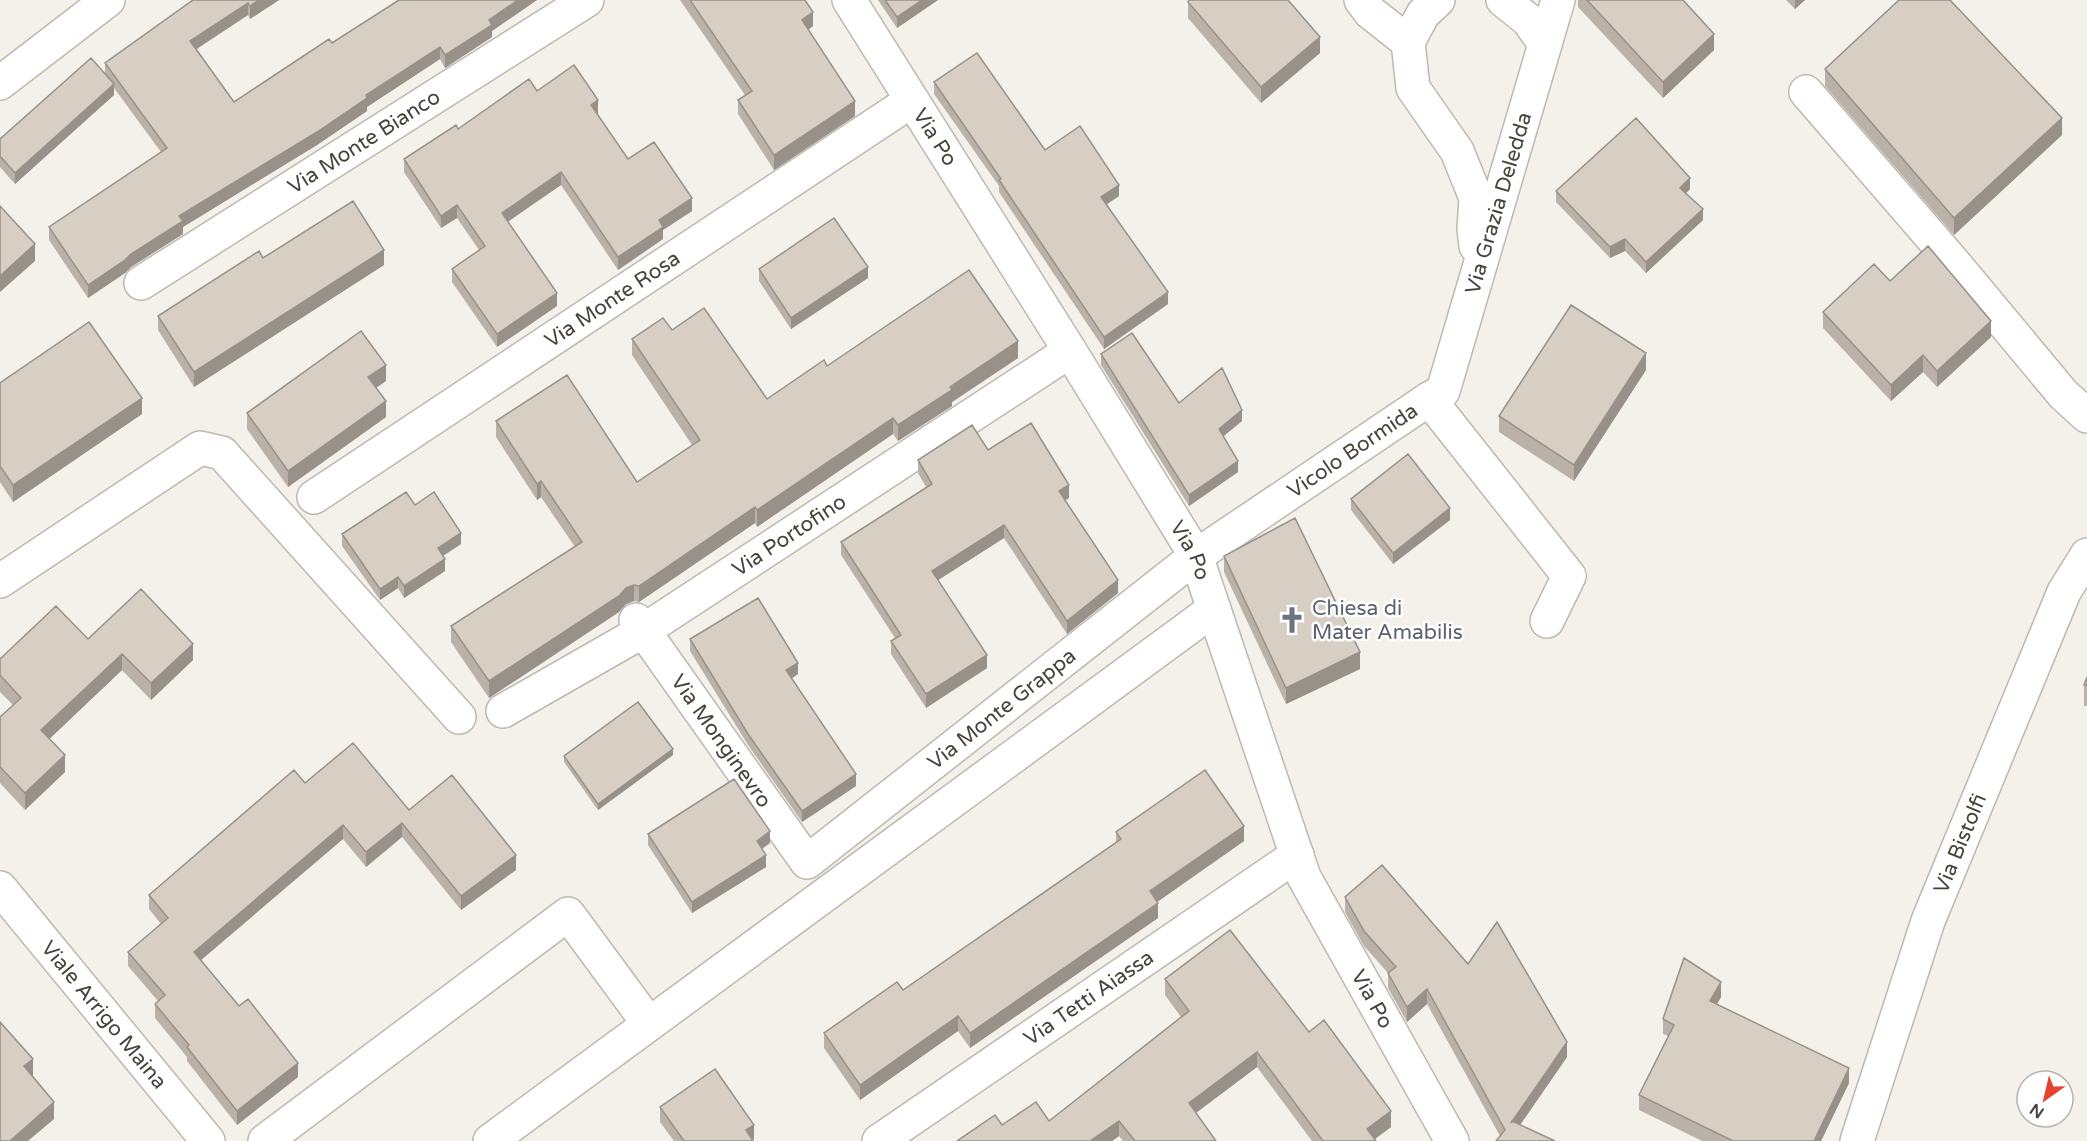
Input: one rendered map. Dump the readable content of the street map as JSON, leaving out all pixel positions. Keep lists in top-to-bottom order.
{
  "streets": {
    "street": [
      "Via Po",
      "Via Monte Bianco",
      "Via Grazia Deledda",
      "Via Monte Rosa",
      "Vicolo Bormida",
      "Via Portofino",
      "Via Monte Grappa",
      "Via Monginevro",
      "Via Bistolfi",
      "Via Tetti Aiassa",
      "Viale Arrigo Maina"
    ]
  },
  "crossings": [
    ["Via Po", "Via Monte Rosa"],
    ["Via Po", "Vicolo Bormida"],
    ["Via Po", "Via Portofino"],
    ["Via Po", "Via Monte Grappa"],
    ["Via Po", "Via Tetti Aiassa"],
    ["Via Grazia Deledda", "Vicolo Bormida"],
    ["Vicolo Bormida", "Via Monte Grappa"],
    ["Via Portofino", "Via Monginevro"],
    ["Via Monte Grappa", "Via Monginevro"]
  ],
  "places": {
    "church": ["Chiesa di Mater Amabilis"]
  },
  "north": "bottom left"
}
